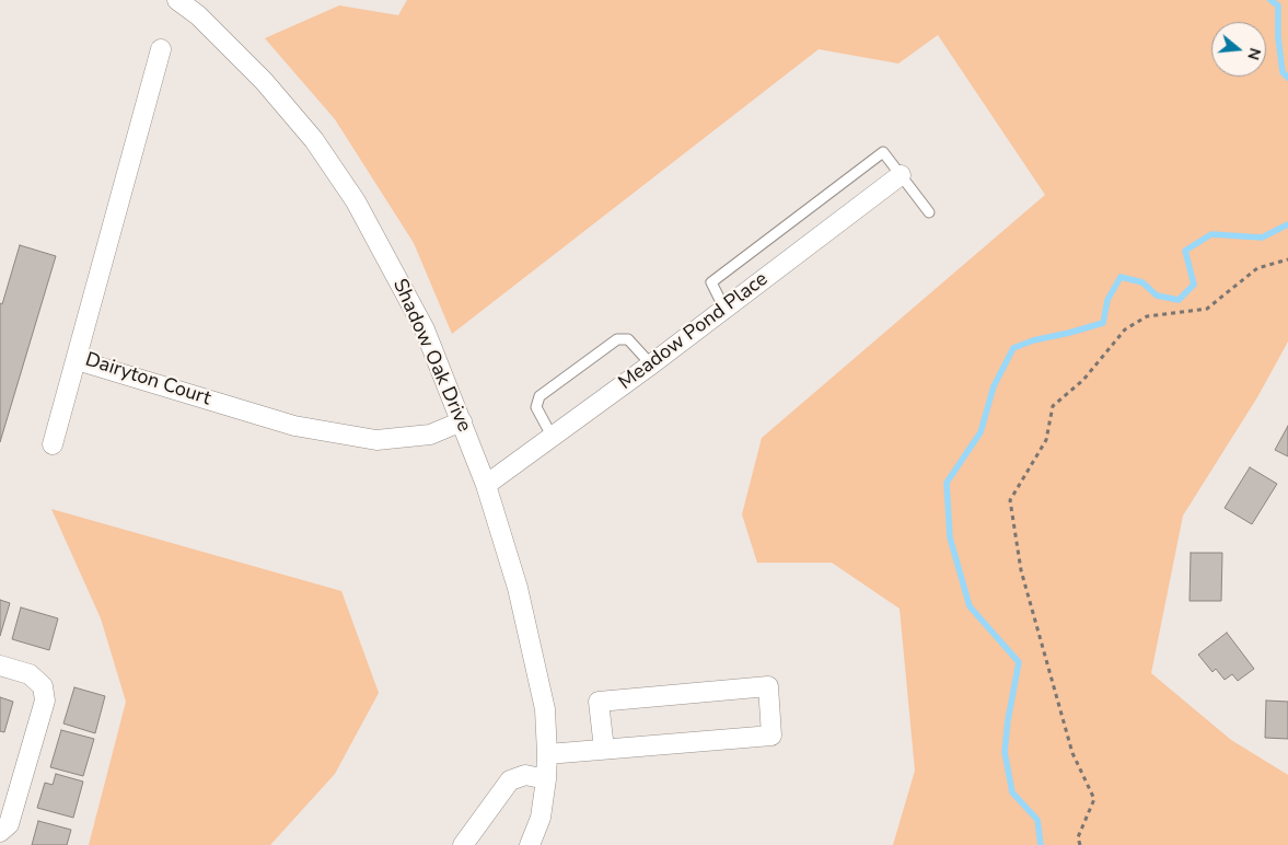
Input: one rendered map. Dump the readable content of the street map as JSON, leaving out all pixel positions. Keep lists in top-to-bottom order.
{
  "streets": {
    "street": ["Meadow Pond Place", "Shadow Oak Drive", "Dairyton Court"]
  },
  "crossings": [
    ["Meadow Pond Place", "Shadow Oak Drive"],
    ["Shadow Oak Drive", "Dairyton Court"]
  ],
  "north": "right"
}
